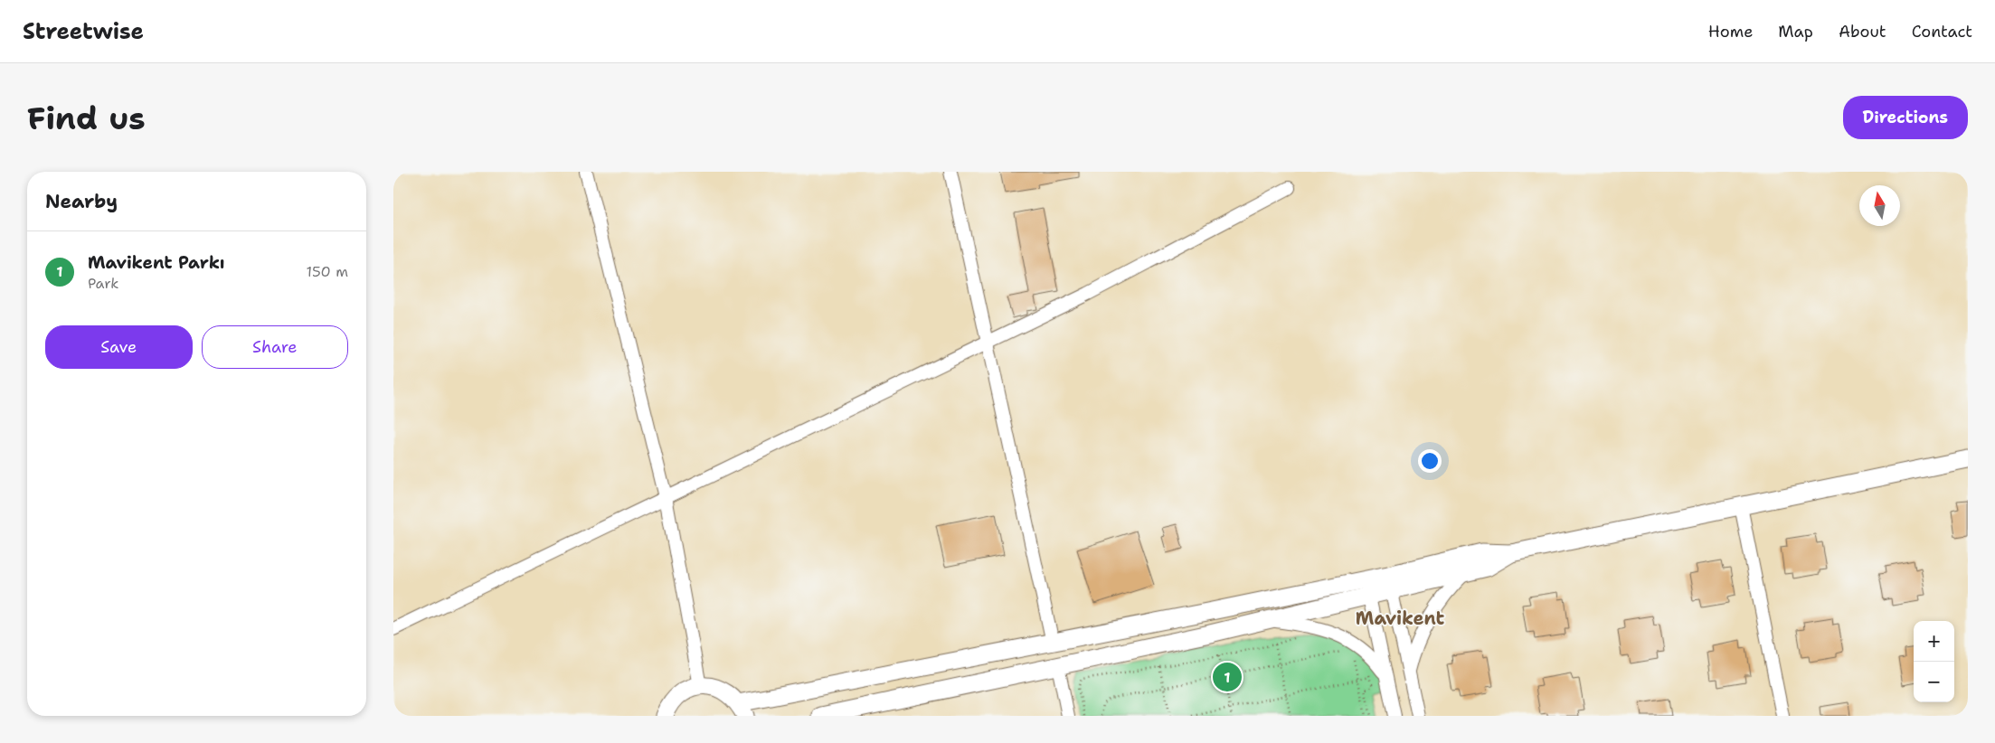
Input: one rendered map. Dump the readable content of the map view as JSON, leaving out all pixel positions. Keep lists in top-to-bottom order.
{
  "districts": ["Mavikent"],
  "north": "top",
  "page": {
    "header": "Streetwise",
    "nav": [
      "Home",
      "Map",
      "About",
      "Contact"
    ],
    "buttons": [
      "Directions",
      ["Save", "Share"]
    ],
    "title": "Find us",
    "heading": "Nearby",
    "list": [
      {
        "mark": "1",
        "name": "Mavikent Parkı",
        "note": "Park",
        "value": "150 m"
      }
    ],
    "map_buttons": ["+", "−"],
    "pins": "1"
  }
}
